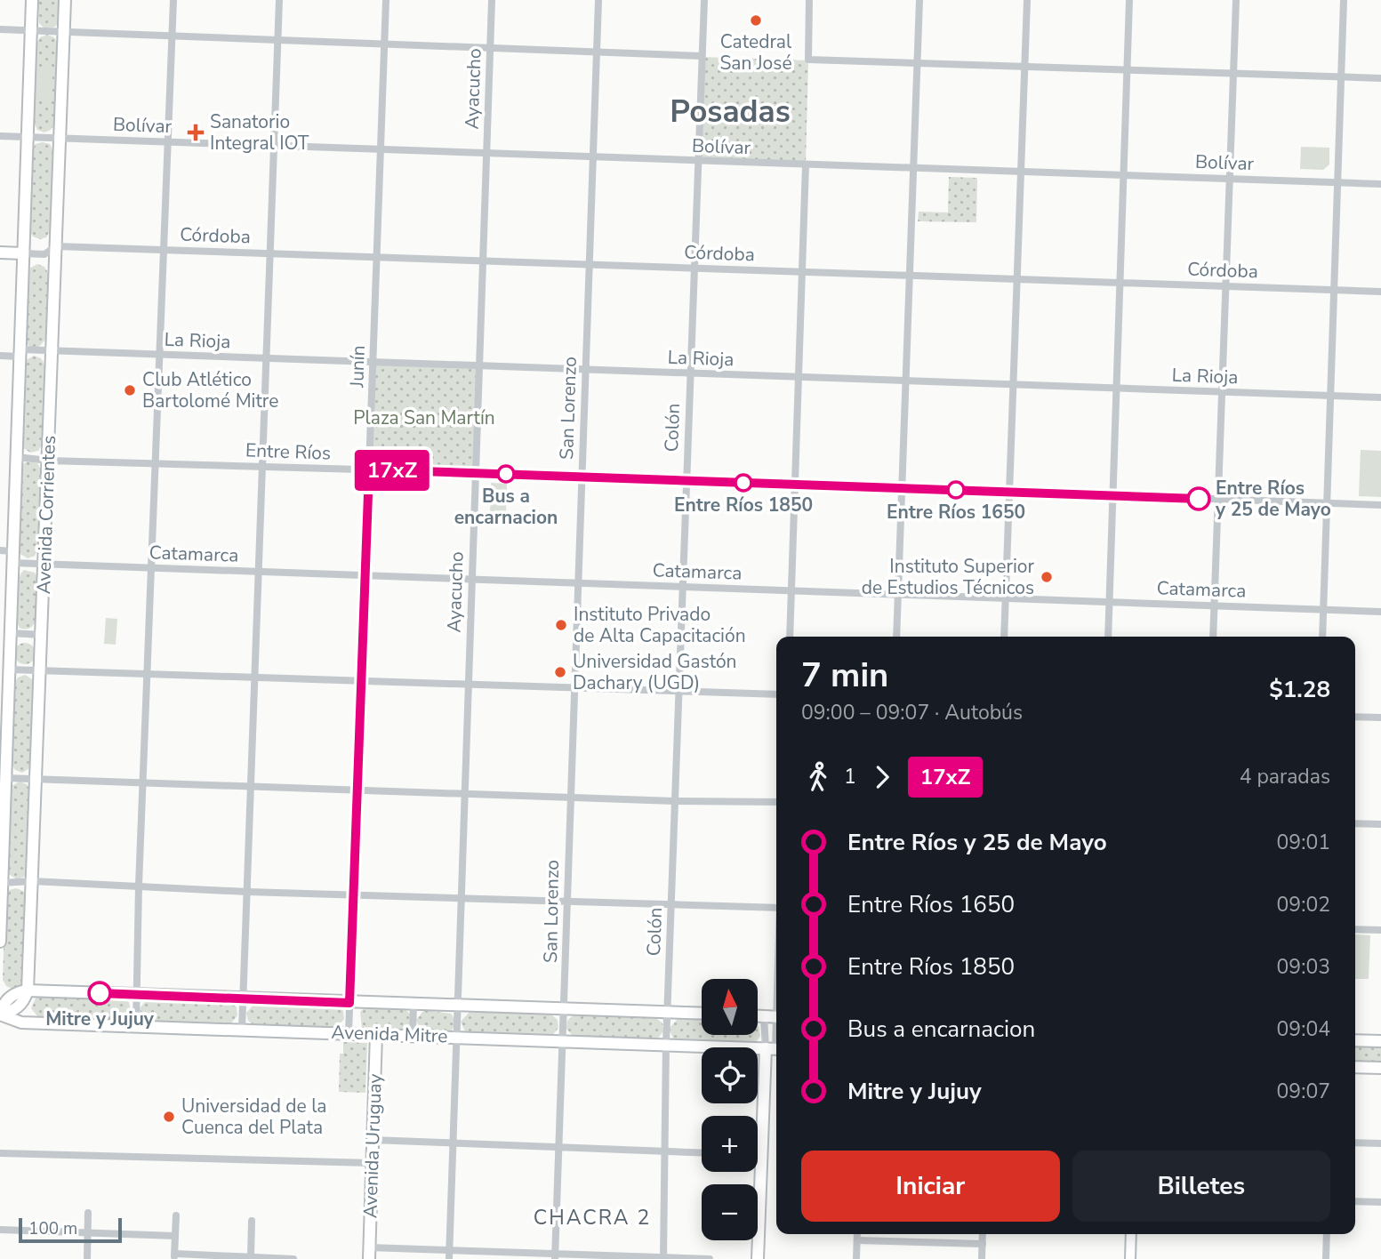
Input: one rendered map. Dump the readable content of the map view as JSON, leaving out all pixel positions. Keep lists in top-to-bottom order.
{
  "streets": {
    "main road": ["Avenida Corrientes", "Avenida Mitre", "Avenida Uruguay"],
    "street": [
      "Ayacucho",
      "Bolívar",
      "Córdoba",
      "La Rioja",
      "Junín",
      "San Lorenzo",
      "Colón",
      "Entre Ríos",
      "Catamarca"
    ]
  },
  "crossings": [
    ["Ayacucho", "Bolívar"],
    ["Ayacucho", "Córdoba"],
    ["Ayacucho", "La Rioja"],
    ["Ayacucho", "Entre Ríos"],
    ["Ayacucho", "Catamarca"],
    ["Ayacucho", "Avenida Mitre"],
    ["Bolívar", "Junín"],
    ["Bolívar", "San Lorenzo"],
    ["Bolívar", "Colón"],
    ["Bolívar", "Avenida Corrientes"],
    ["Córdoba", "Junín"],
    ["Córdoba", "San Lorenzo"],
    ["Córdoba", "Colón"],
    ["Córdoba", "Avenida Corrientes"],
    ["La Rioja", "Junín"],
    ["La Rioja", "San Lorenzo"],
    ["La Rioja", "Colón"],
    ["La Rioja", "Avenida Corrientes"],
    ["Junín", "Entre Ríos"],
    ["Junín", "Catamarca"],
    ["Junín", "Avenida Mitre"],
    ["San Lorenzo", "Entre Ríos"],
    ["San Lorenzo", "Catamarca"],
    ["San Lorenzo", "Avenida Mitre"],
    ["Colón", "Entre Ríos"],
    ["Colón", "Catamarca"],
    ["Colón", "Avenida Mitre"],
    ["Entre Ríos", "Avenida Corrientes"],
    ["Avenida Corrientes", "Catamarca"],
    ["Avenida Corrientes", "Avenida Mitre"],
    ["Avenida Mitre", "Avenida Uruguay"]
  ],
  "districts": ["Posadas", "CHACRA 2"],
  "parks": ["Plaza San Martín"],
  "places": {
    "other": [
      "Catedral San José",
      "Club Atlético Bartolomé Mitre",
      "Bus a encarnacion",
      "Entre Ríos 1850",
      "Entre Ríos 1650",
      "Entre Ríos y 25 de Mayo",
      "Instituto Superior de Estudios Técnicos",
      "Instituto Privado de Alta Capacitación",
      "Universidad Gastón Dachary (UGD)",
      "Mitre y Jujuy",
      "Universidad de la Cuenca del Plata"
    ],
    "health": ["Sanatorio Integral IOT"]
  },
  "lines": ["bus line 17xZ"],
  "scale_bar": "100 m",
  "north": "top",
  "page": {
    "on_map": "17xZ",
    "heading": ["7 min", "09:00 – 09:07 · Autobús", "$1.28"],
    "legs": ["1", "17xZ", "4 paradas"],
    "list": [
      {
        "name": "Entre Ríos y 25 de Mayo",
        "value": "09:01"
      },
      {
        "name": "Entre Ríos 1650",
        "value": "09:02"
      },
      {
        "name": "Entre Ríos 1850",
        "value": "09:03"
      },
      {
        "name": "Bus a encarnacion",
        "value": "09:04"
      },
      {
        "name": "Mitre y Jujuy",
        "value": "09:07"
      }
    ],
    "map_buttons": ["+", "−"],
    "buttons": ["Iniciar", "Billetes"],
    "scale": "100 m"
  }
}
